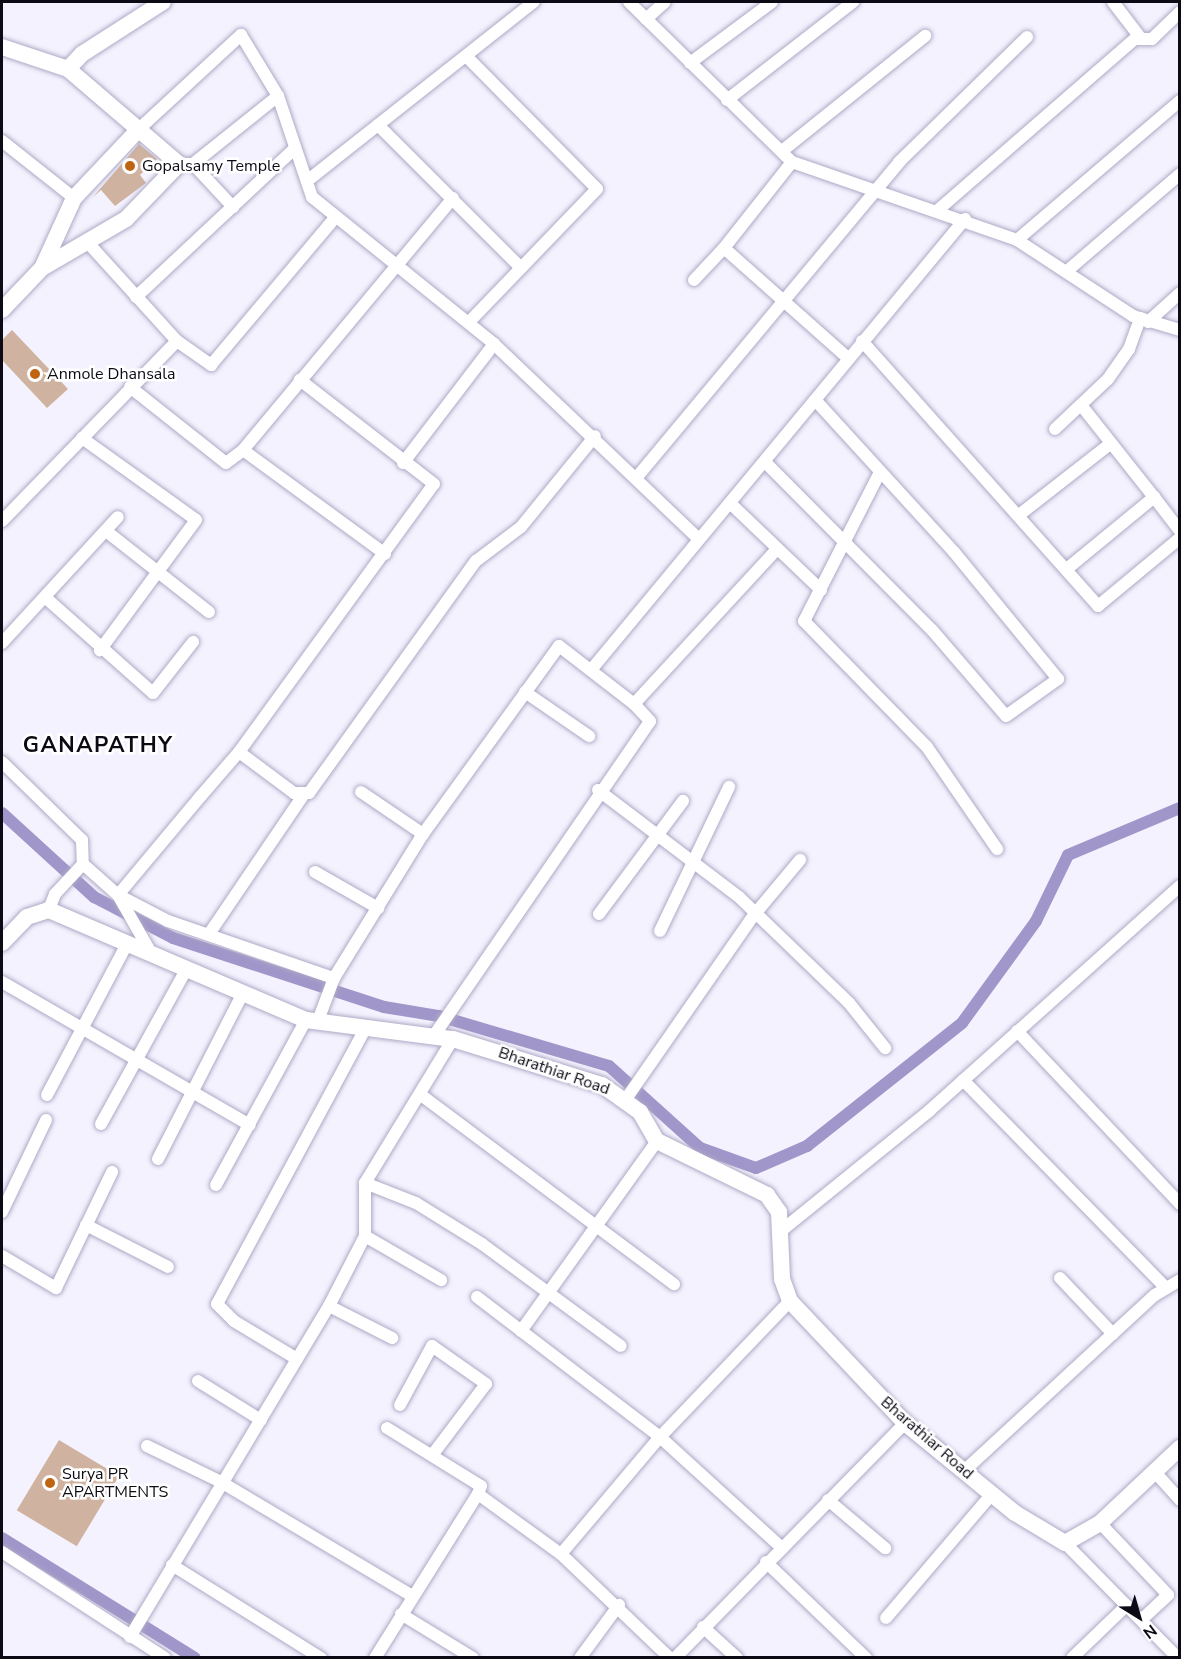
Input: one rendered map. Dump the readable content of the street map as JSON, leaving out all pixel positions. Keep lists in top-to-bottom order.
{
  "streets": {
    "main road": ["Bharathiar Road"]
  },
  "districts": ["GANAPATHY"],
  "places": ["Gopalsamy Temple", "Anmole Dhansala", "Surya PR APARTMENTS"],
  "north": "bottom right"
}
